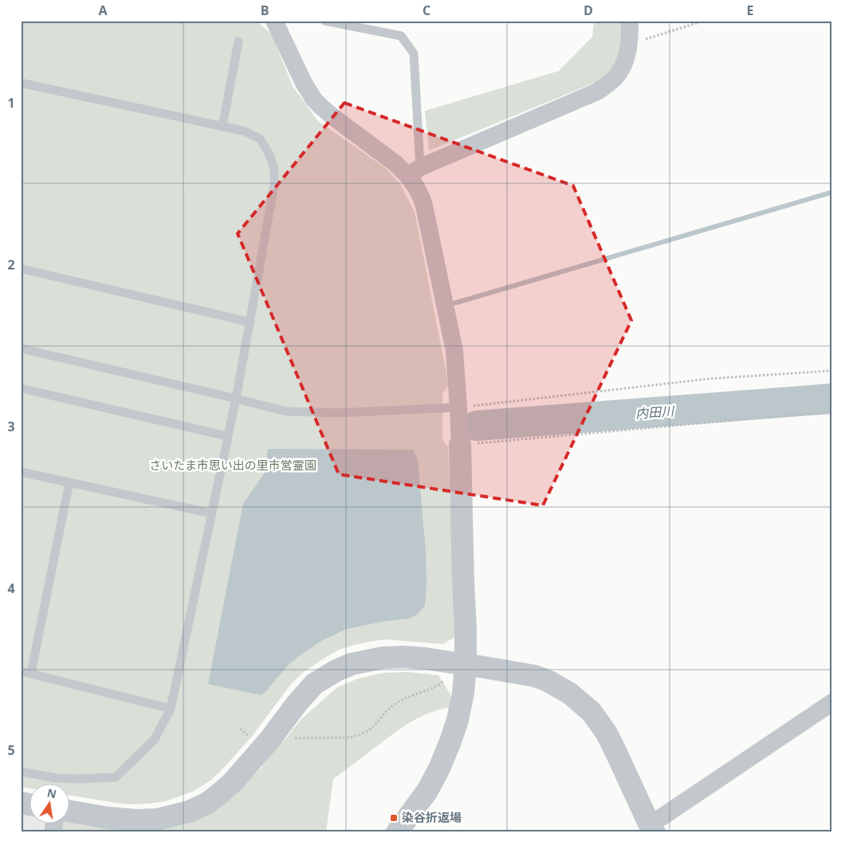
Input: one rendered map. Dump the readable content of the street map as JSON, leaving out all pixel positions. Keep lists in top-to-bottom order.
{
  "water": ["内田川"],
  "parks": ["さいたま市思い出の里市営霊園"],
  "places": {
    "transit": ["染谷折返場"]
  },
  "north": "top",
  "grid": {
    "columns": [
      "A",
      "B",
      "C",
      "D",
      "E"
    ],
    "rows": [
      "1",
      "2",
      "3",
      "4",
      "5"
    ]
  }
}
